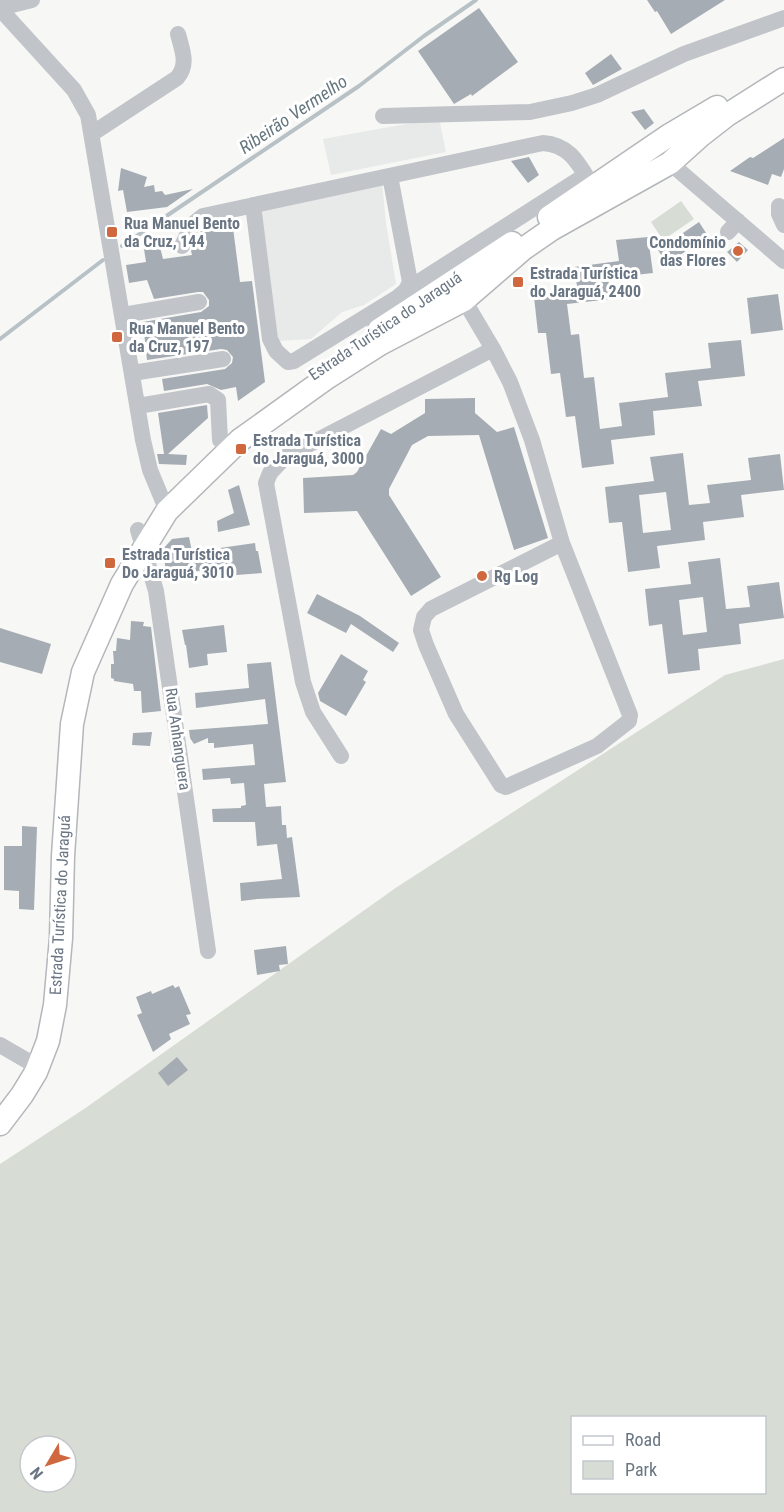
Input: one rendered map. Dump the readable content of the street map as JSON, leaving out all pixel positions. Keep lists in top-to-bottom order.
{
  "streets": {
    "main road": ["Estrada Turística do Jaraguá"],
    "street": ["Rua Anhanguera"]
  },
  "crossings": [
    ["Estrada Turística do Jaraguá", "Rua Anhanguera"]
  ],
  "water": ["Ribeirão Vermelho"],
  "places": {
    "transit": [
      "Rua Manuel Bento da Cruz, 144",
      "Estrada Turística do Jaraguá, 2400",
      "Rua Manuel Bento da Cruz, 197",
      "Estrada Turística do Jaraguá, 3000",
      "Estrada Turística Do Jaraguá, 3010"
    ],
    "other": ["Condomínio das Flores", "Rg Log"]
  },
  "legend": ["Road", "Park"],
  "north": "bottom left"
}
